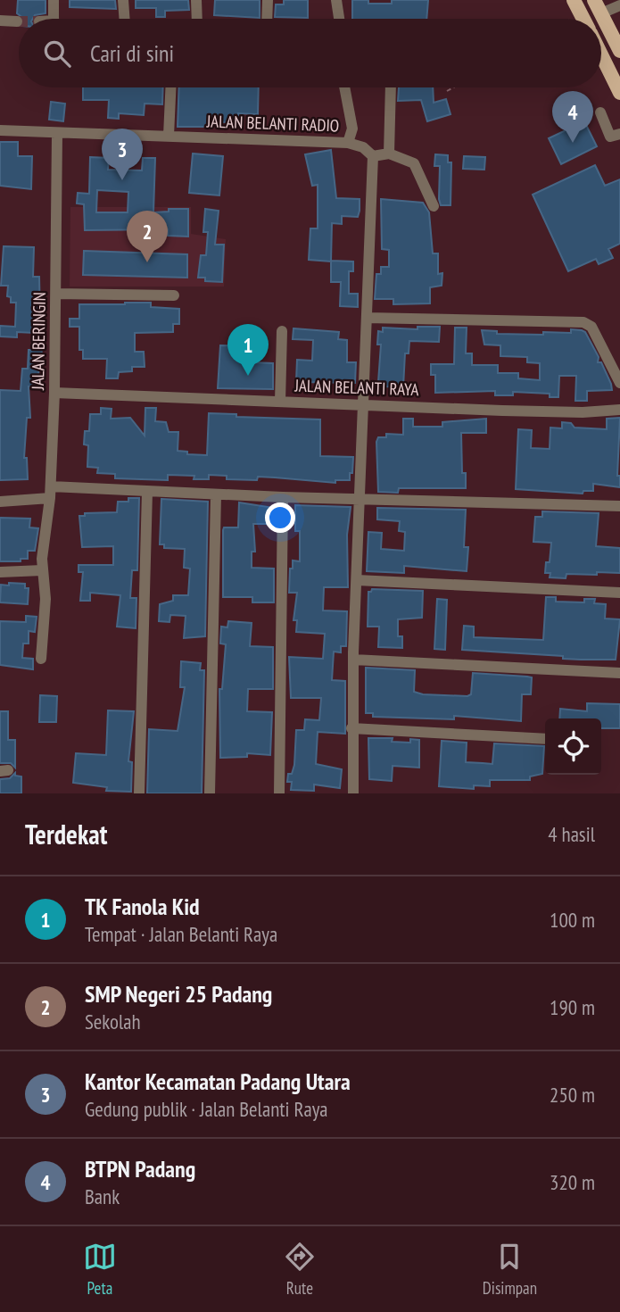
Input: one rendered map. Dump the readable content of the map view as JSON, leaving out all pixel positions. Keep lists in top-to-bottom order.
{
  "streets": {
    "street": ["JALAN BELANTI RADIO", "JALAN BERINGIN", "JALAN BELANTI RAYA"]
  },
  "crossings": [
    ["JALAN BERINGIN", "JALAN BELANTI RAYA"]
  ],
  "page": {
    "search": "Cari di sini",
    "pins": [
      "4",
      "3",
      "2",
      "1"
    ],
    "heading": ["Terdekat", "4 hasil"],
    "list": [
      {
        "mark": "1",
        "name": "TK Fanola Kid",
        "note": "Tempat · Jalan Belanti Raya",
        "value": "100 m"
      },
      {
        "mark": "2",
        "name": "SMP Negeri 25 Padang",
        "note": "Sekolah",
        "value": "190 m"
      },
      {
        "mark": "3",
        "name": "Kantor Kecamatan Padang Utara",
        "note": "Gedung publik · Jalan Belanti Raya",
        "value": "250 m"
      },
      {
        "mark": "4",
        "name": "BTPN Padang",
        "note": "Bank",
        "value": "320 m"
      }
    ],
    "nav": ["Peta", "Rute", "Disimpan"]
  }
}
